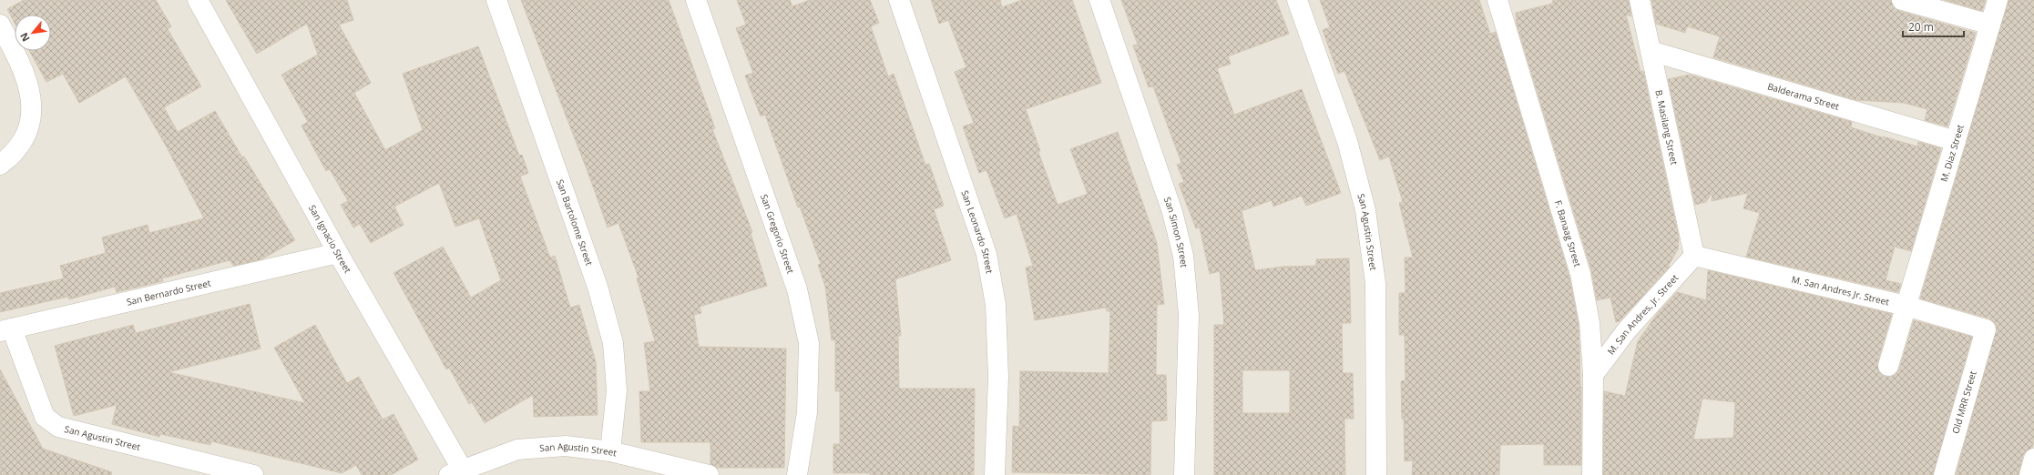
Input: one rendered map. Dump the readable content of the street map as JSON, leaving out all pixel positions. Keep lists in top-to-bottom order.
{
  "streets": {
    "street": [
      "Balderama Street",
      "B. Masilang Street",
      "M. Diaz Street",
      "San Bartolome Street",
      "San Leonardo Street",
      "San Simon Street",
      "San Agustin Street",
      "San Gregorio Street",
      "F. Banaag Street",
      "San Ignacio Street",
      "M. San Andres Jr. Street",
      "San Bernardo Street",
      "M. San Andres, Jr. Street",
      "Old MRR Street"
    ]
  },
  "crossings": [
    ["Balderama Street", "B. Masilang Street"],
    ["Balderama Street", "M. Diaz Street"],
    ["B. Masilang Street", "M. San Andres Jr. Street"],
    ["B. Masilang Street", "M. San Andres, Jr. Street"],
    ["M. Diaz Street", "M. San Andres Jr. Street"],
    ["San Bartolome Street", "San Agustin Street"],
    ["San Agustin Street", "San Ignacio Street"],
    ["San Agustin Street", "San Bernardo Street"],
    ["F. Banaag Street", "M. San Andres, Jr. Street"],
    ["San Ignacio Street", "San Bernardo Street"],
    ["M. San Andres Jr. Street", "M. San Andres, Jr. Street"],
    ["M. San Andres Jr. Street", "Old MRR Street"]
  ],
  "scale_bar": "20 m",
  "north": "bottom left"
}
